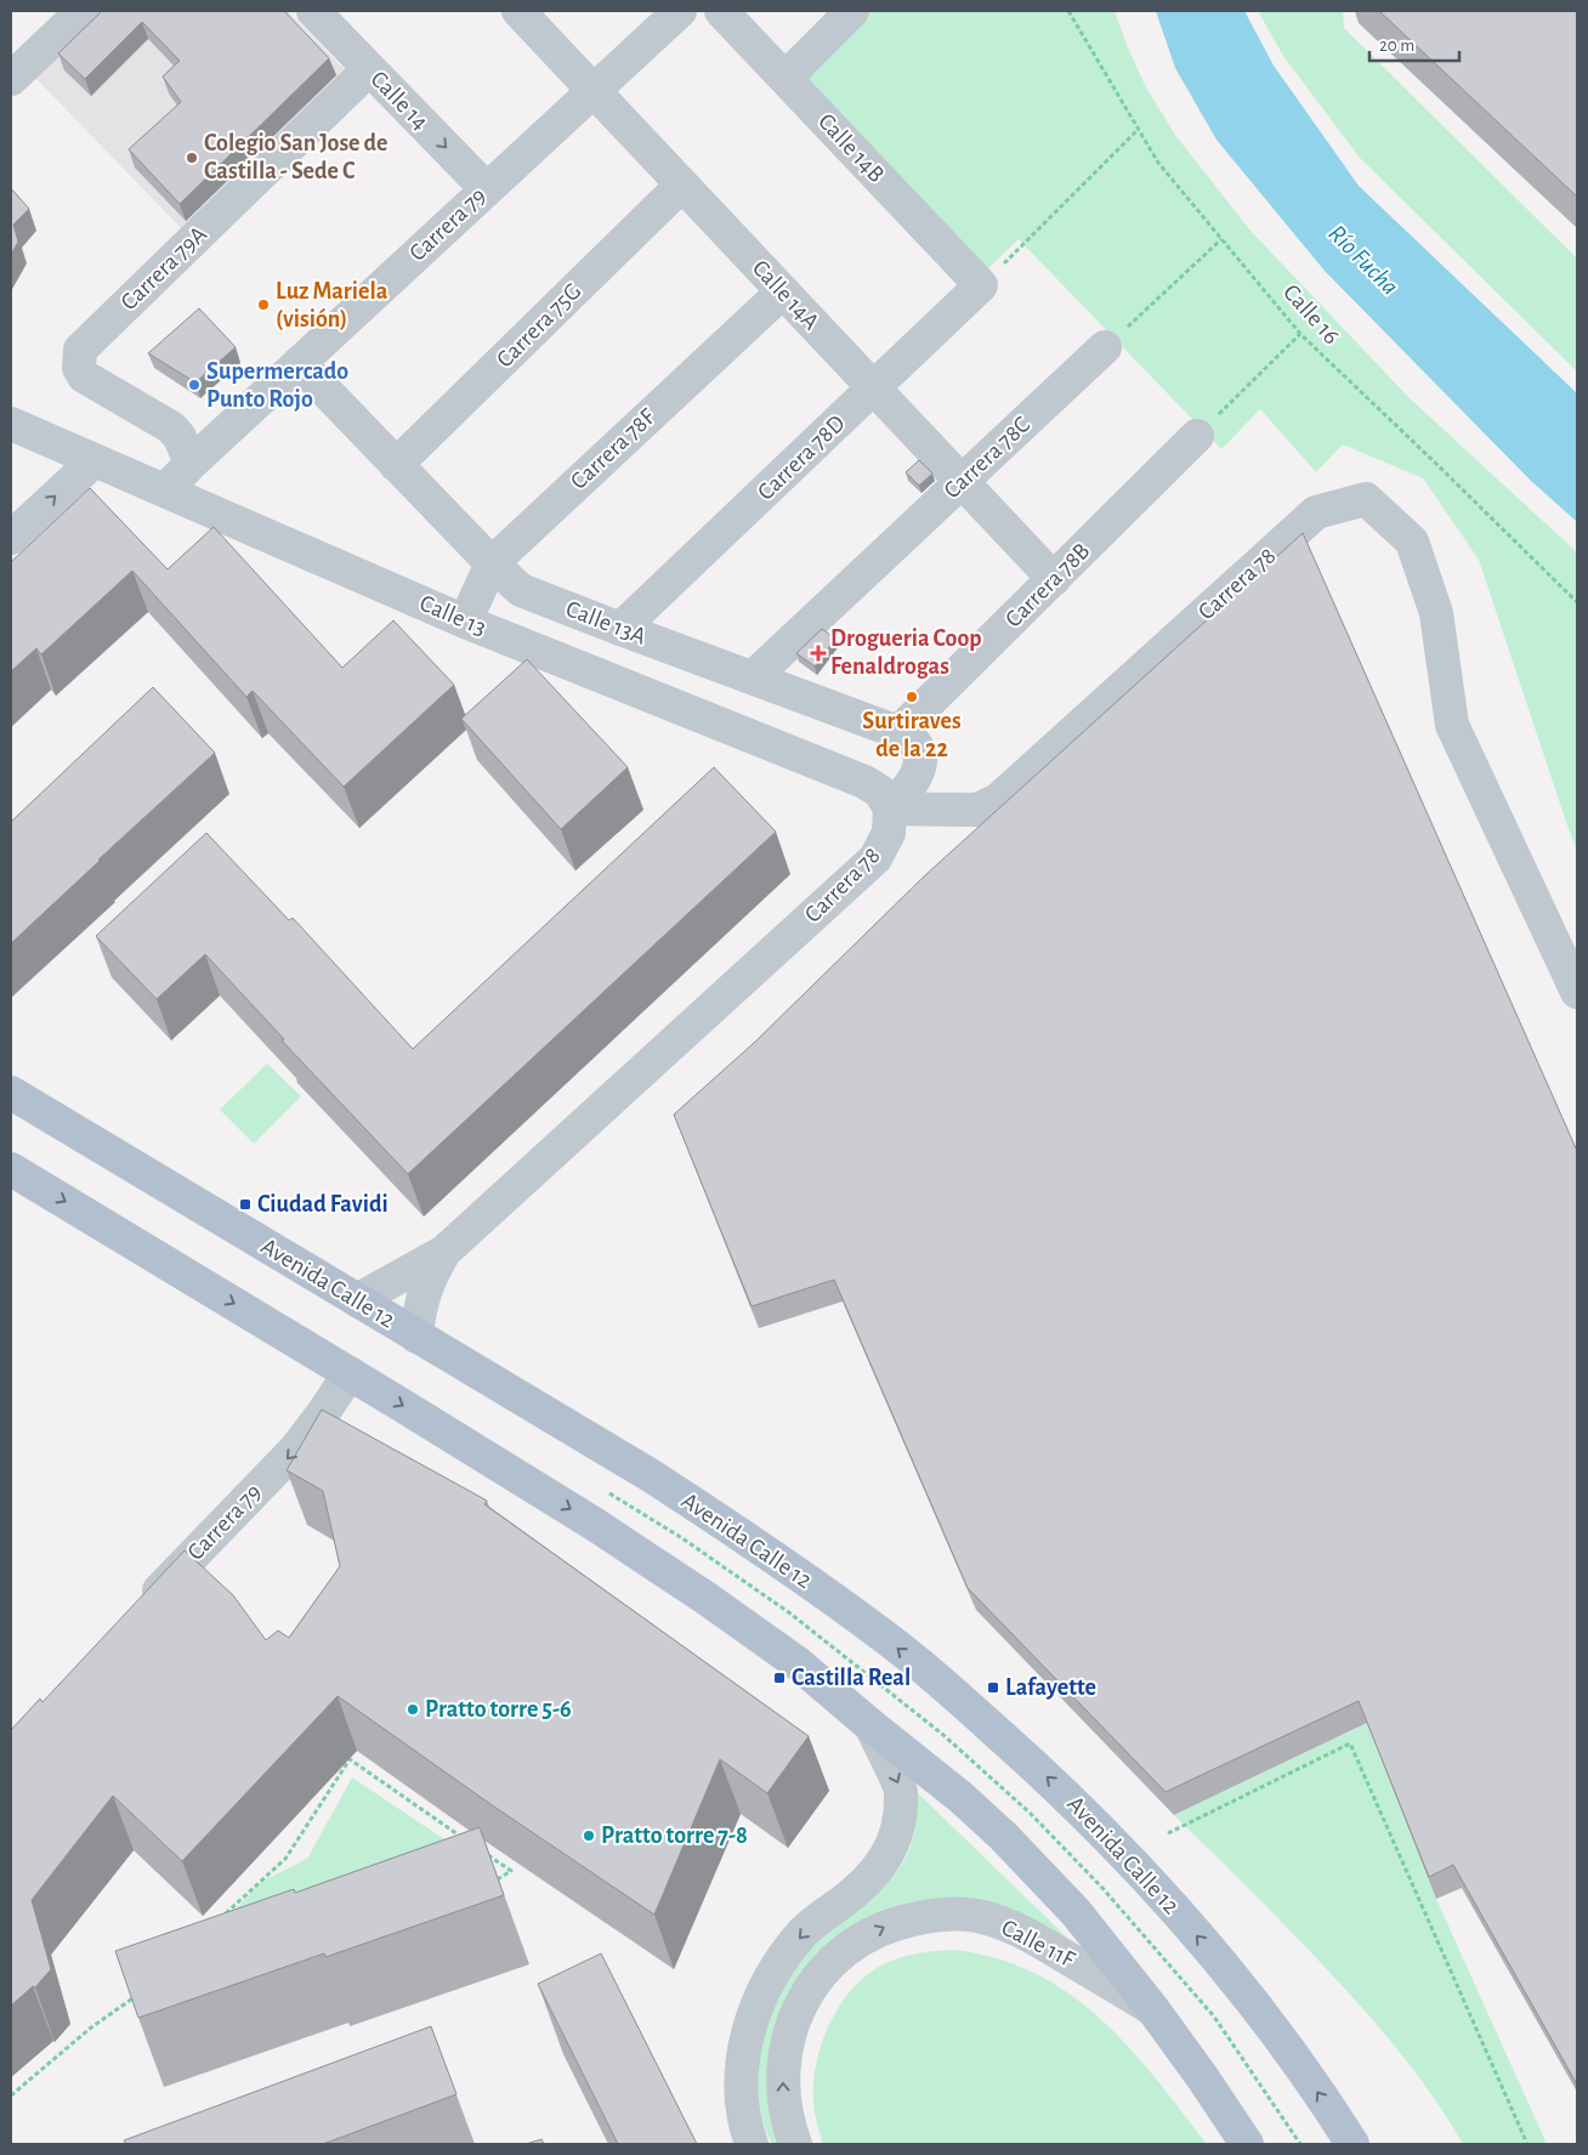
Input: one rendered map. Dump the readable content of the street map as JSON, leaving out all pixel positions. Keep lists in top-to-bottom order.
{
  "streets": {
    "main road": ["Avenida Calle 12"],
    "street": [
      "Calle 14",
      "Calle 14B",
      "Carrera 79",
      "Carrera 79A",
      "Calle 14A",
      "Carrera 75G",
      "Carrera 78F",
      "Carrera 78D",
      "Carrera 78C",
      "Carrera 78",
      "Carrera 78B",
      "Calle 13",
      "Calle 13A",
      "Calle 11F"
    ],
    "path": ["Calle 16"]
  },
  "crossings": [
    ["Calle 14", "Carrera 79"],
    ["Calle 14", "Carrera 79A"],
    ["Calle 14B", "Carrera 78D"],
    ["Carrera 79", "Carrera 79A"],
    ["Carrera 79", "Calle 14A"],
    ["Carrera 79", "Calle 13"],
    ["Carrera 79", "Calle 13A"],
    ["Calle 14A", "Carrera 75G"],
    ["Calle 14A", "Carrera 78F"],
    ["Calle 14A", "Carrera 78D"],
    ["Calle 14A", "Carrera 78C"],
    ["Calle 14A", "Carrera 78B"],
    ["Carrera 75G", "Calle 13A"],
    ["Carrera 78F", "Calle 13"],
    ["Carrera 78F", "Calle 13A"],
    ["Carrera 78D", "Calle 13A"],
    ["Carrera 78C", "Calle 13A"],
    ["Carrera 78", "Calle 13"],
    ["Carrera 78", "Calle 13A"],
    ["Carrera 78", "Avenida Calle 12"],
    ["Carrera 78B", "Calle 13A"],
    ["Calle 13", "Calle 13A"]
  ],
  "one_way": ["Calle 14"],
  "water": ["Río Fucha"],
  "places": {
    "other": [
      "Colegio San Jose de Castilla - Sede C",
      "Luz Mariela (visión)",
      "Supermercado Punto Rojo",
      "Surtiraves de la 22",
      "Pratto torre 5-6",
      "Pratto torre 7-8"
    ],
    "health": ["Drogueria Coop Fenaldrogas"],
    "transit": ["Ciudad Favidi", "Castilla Real", "Lafayette"]
  },
  "scale_bar": "20 m"
}
